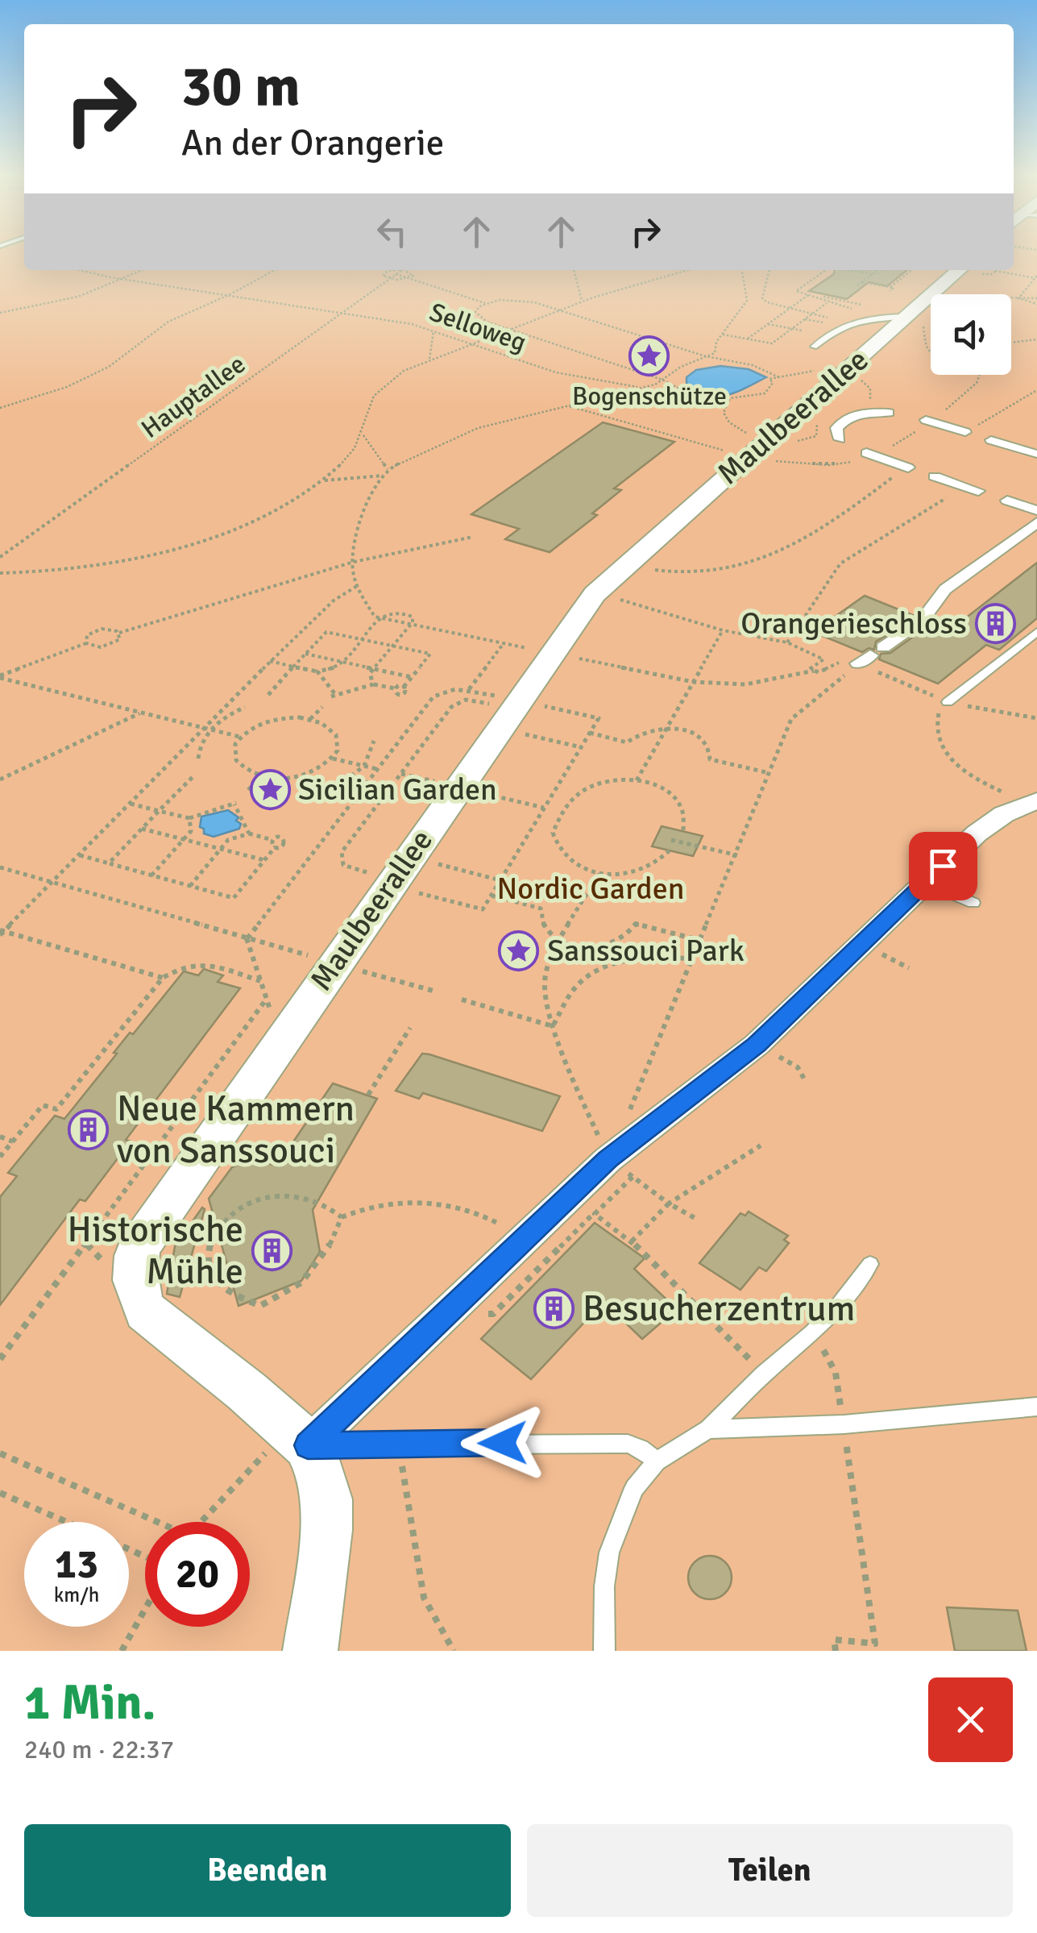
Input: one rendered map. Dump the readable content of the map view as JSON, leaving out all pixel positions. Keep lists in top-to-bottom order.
{
  "streets": {
    "street": ["Maulbeerallee"],
    "path": ["Selloweg", "Hauptallee"]
  },
  "crossings": [
    ["Selloweg", "Hauptallee"]
  ],
  "parks": ["Nordic Garden"],
  "places": {
    "place": ["Bogenschütze", "Sicilian Garden", "Sanssouci Park"],
    "building": [
      "Orangerieschloss",
      "Neue Kammern von Sanssouci",
      "Historische Mühle",
      "Besucherzentrum"
    ]
  },
  "page": {
    "turn": ["30 m", "An der Orangerie"],
    "speed": "13 km/h",
    "limit": "20",
    "heading": ["1 Min.", "240 m · 22:37"],
    "buttons": ["Beenden", "Teilen"]
  }
}
